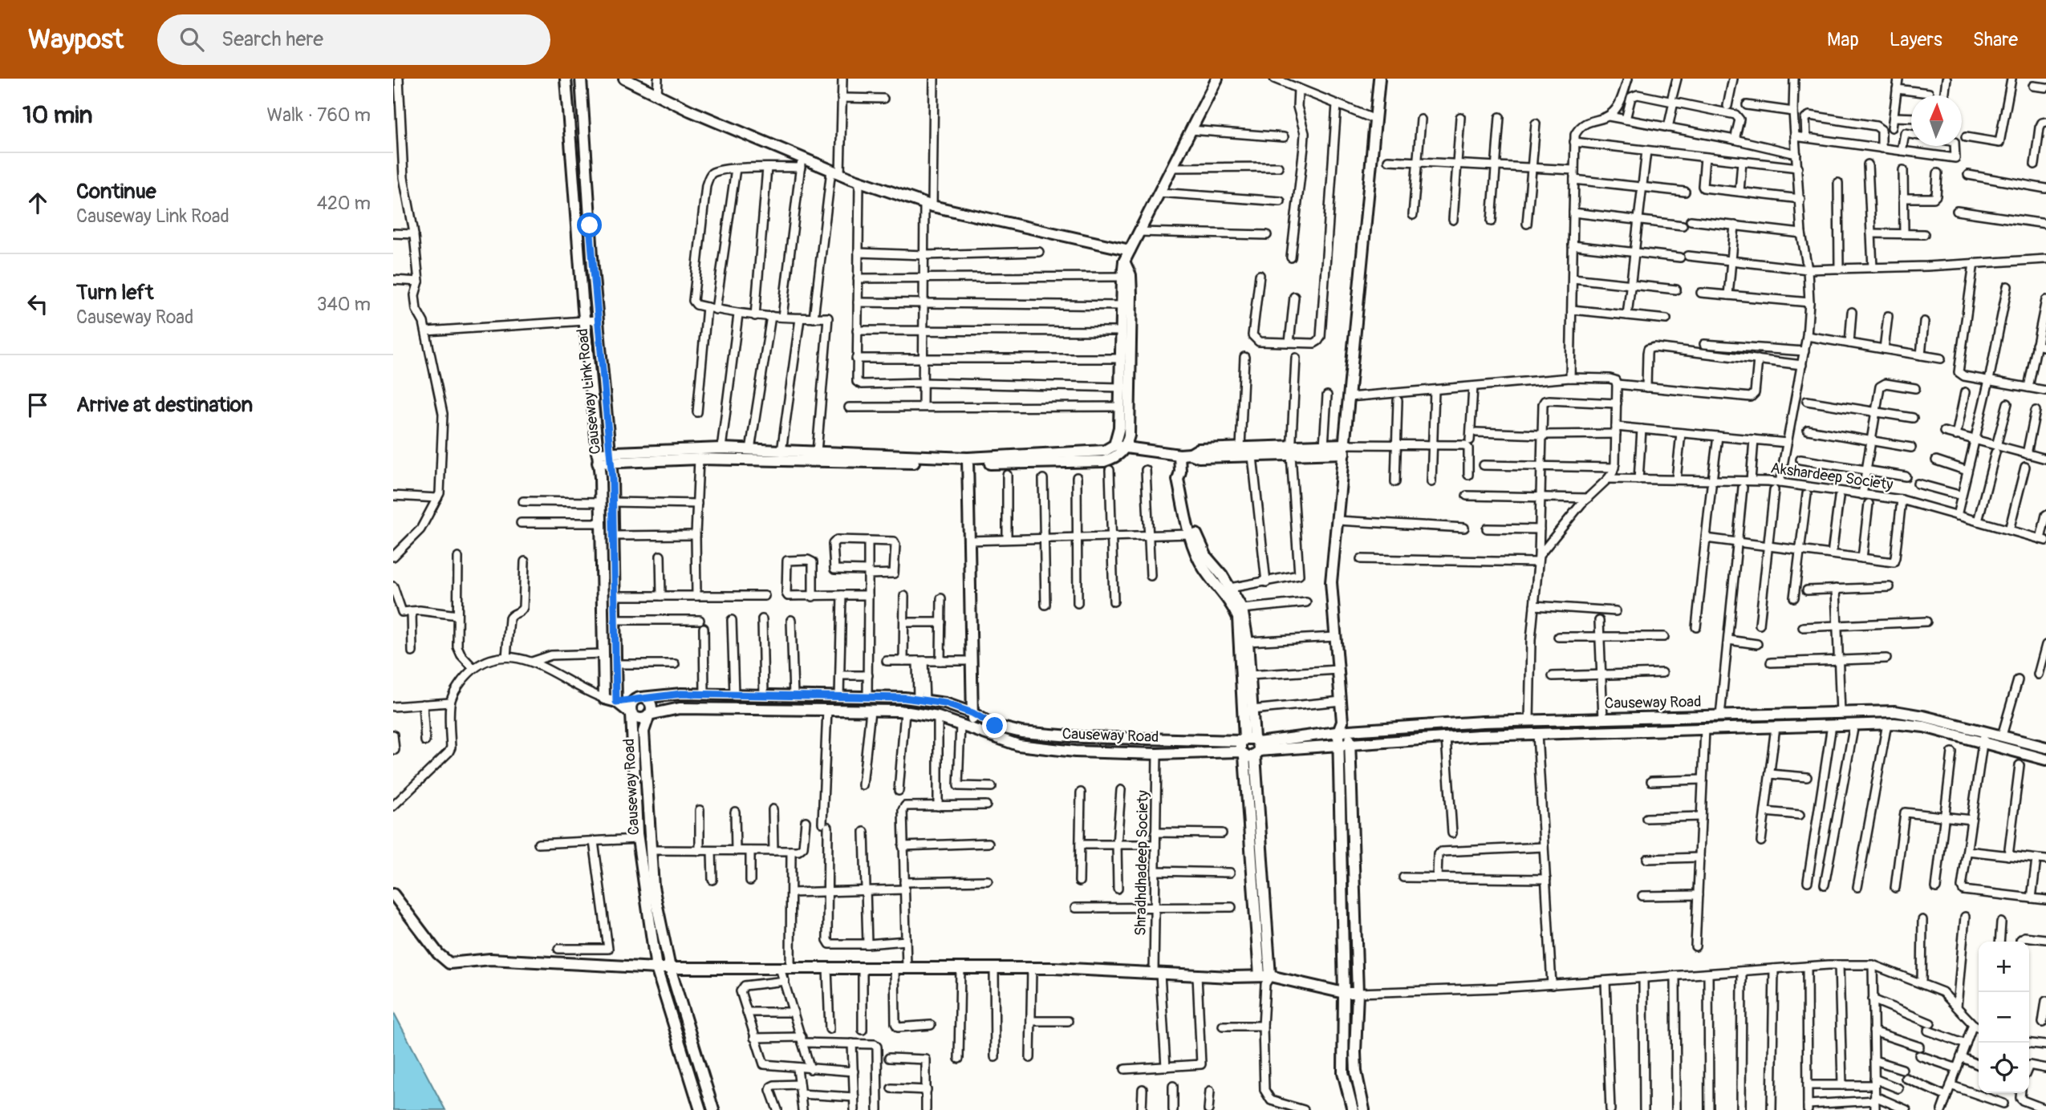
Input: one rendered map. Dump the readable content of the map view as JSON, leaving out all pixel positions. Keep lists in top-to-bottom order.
{
  "streets": {
    "street": [
      "Causeway Link Road",
      "Akshardeep Society",
      "Causeway Road",
      "Shradhdhadeep Society"
    ]
  },
  "crossings": [
    ["Causeway Link Road", "Causeway Road"],
    ["Causeway Road", "Shradhdhadeep Society"]
  ],
  "north": "top",
  "page": {
    "header": "Waypost",
    "search": "Search here",
    "nav": ["Map", "Layers", "Share"],
    "heading": ["10 min", "Walk · 760 m"],
    "list": [
      ["Continue", "Causeway Link Road", "420 m"],
      ["Turn left", "Causeway Road", "340 m"],
      "Arrive at destination"
    ],
    "map_buttons": ["+", "−"]
  }
}
